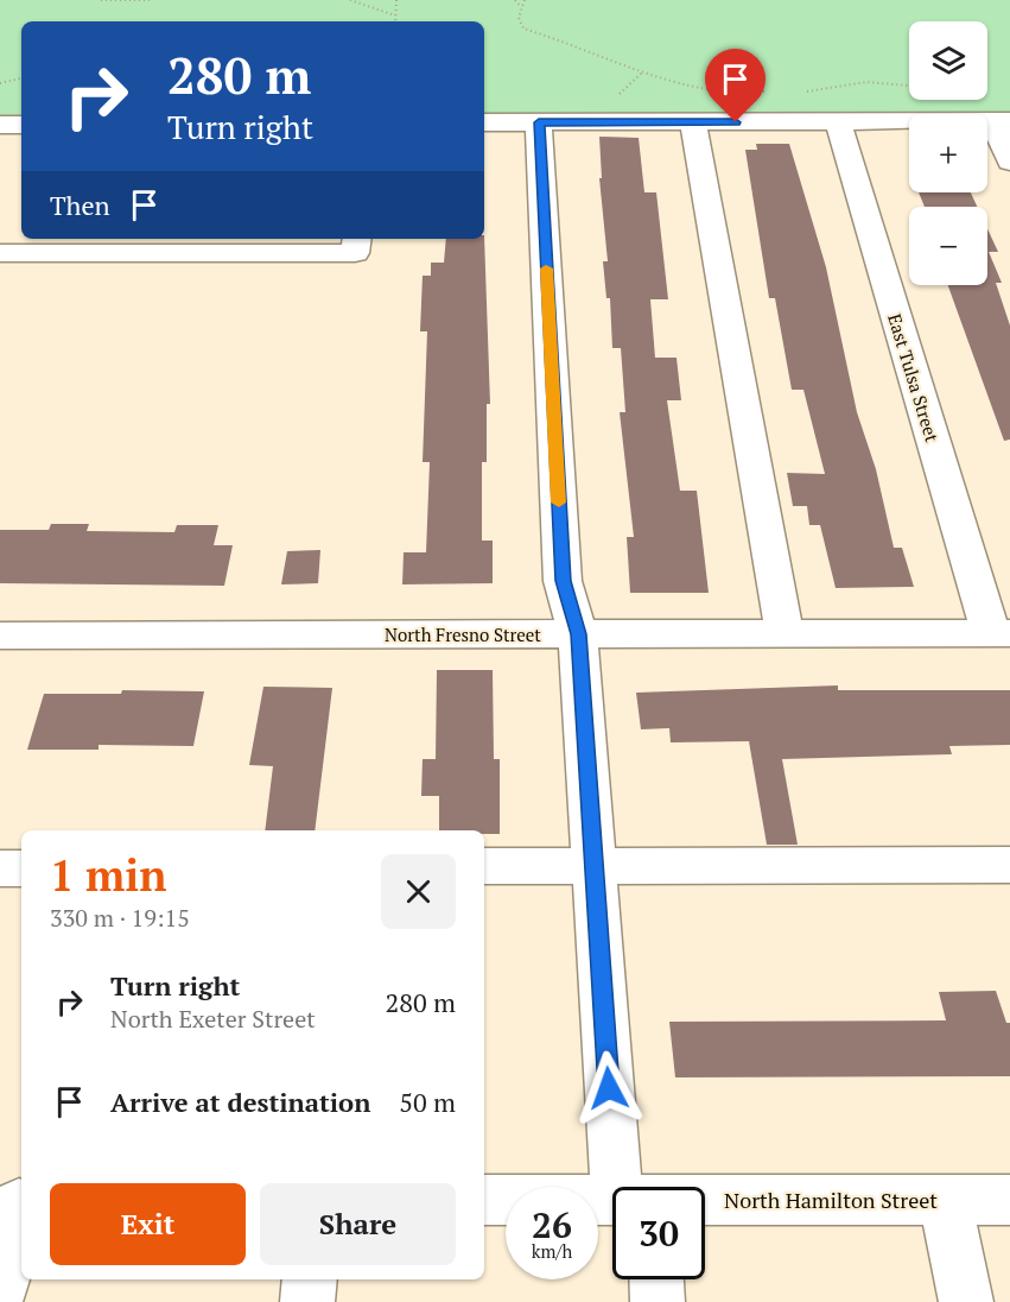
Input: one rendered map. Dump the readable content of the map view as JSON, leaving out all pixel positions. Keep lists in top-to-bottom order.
{
  "streets": {
    "street": ["East Tulsa Street", "North Fresno Street", "North Hamilton Street"]
  },
  "crossings": [
    ["East Tulsa Street", "North Fresno Street"]
  ],
  "page": {
    "map_buttons": ["+", "−"],
    "turn": ["280 m", "Turn right"],
    "then": "Then",
    "heading": ["1 min", "330 m · 19:15"],
    "list": [
      {
        "name": "Turn right",
        "note": "North Exeter Street",
        "value": "280 m"
      },
      {
        "name": "Arrive at destination",
        "value": "50 m"
      }
    ],
    "buttons": ["Exit", "Share"],
    "speed": "26 km/h",
    "limit": "30"
  }
}
